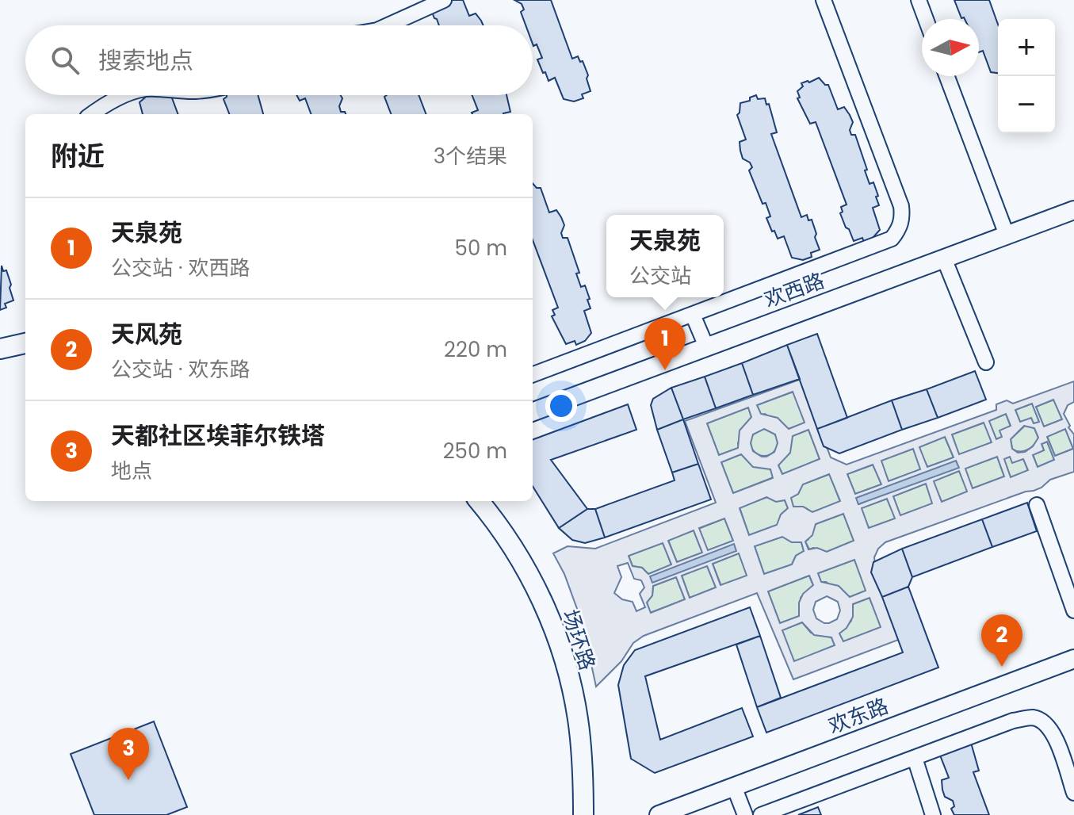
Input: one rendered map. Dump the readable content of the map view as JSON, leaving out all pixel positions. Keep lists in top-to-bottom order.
{
  "streets": {
    "main road": ["场环路"],
    "street": ["欢西路", "欢东路"]
  },
  "north": "right",
  "page": {
    "map_buttons": ["+", "−"],
    "search": "搜索地点",
    "heading": ["附近", "3个结果"],
    "list": [
      {
        "mark": "1",
        "name": "天泉苑",
        "note": "公交站 · 欢西路",
        "value": "50 m"
      },
      {
        "mark": "2",
        "name": "天风苑",
        "note": "公交站 · 欢东路",
        "value": "220 m"
      },
      {
        "mark": "3",
        "name": "天都社区埃菲尔铁塔",
        "note": "地点",
        "value": "250 m"
      }
    ],
    "popup": ["天泉苑", "公交站"],
    "pins": ["1", "2", "3"]
  }
}
